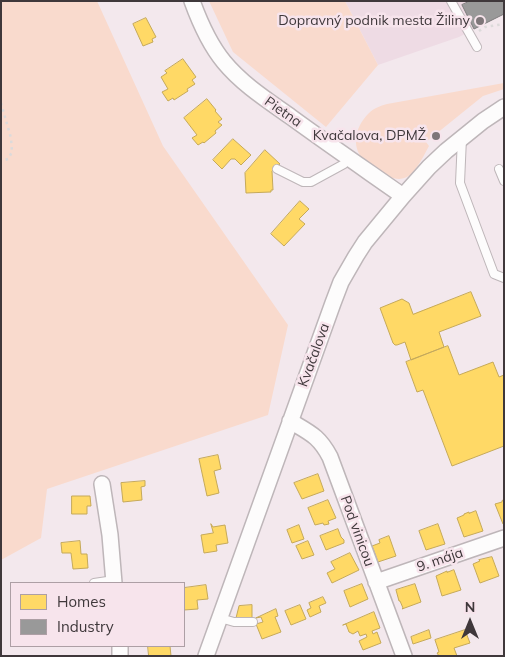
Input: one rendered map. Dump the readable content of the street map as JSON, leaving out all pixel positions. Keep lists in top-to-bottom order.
{
  "streets": {
    "street": [
      "Pietna",
      "Kvačalova",
      "Pod vinicou",
      "9. mája"
    ]
  },
  "crossings": [
    ["Pietna", "Kvačalova"],
    ["Kvačalova", "Pod vinicou"],
    ["Pod vinicou", "9. mája"]
  ],
  "places": ["Dopravný podnik mesta Žiliny", "Kvačalova, DPMŽ"],
  "legend": ["Homes", "Industry"],
  "north": "top"
}
